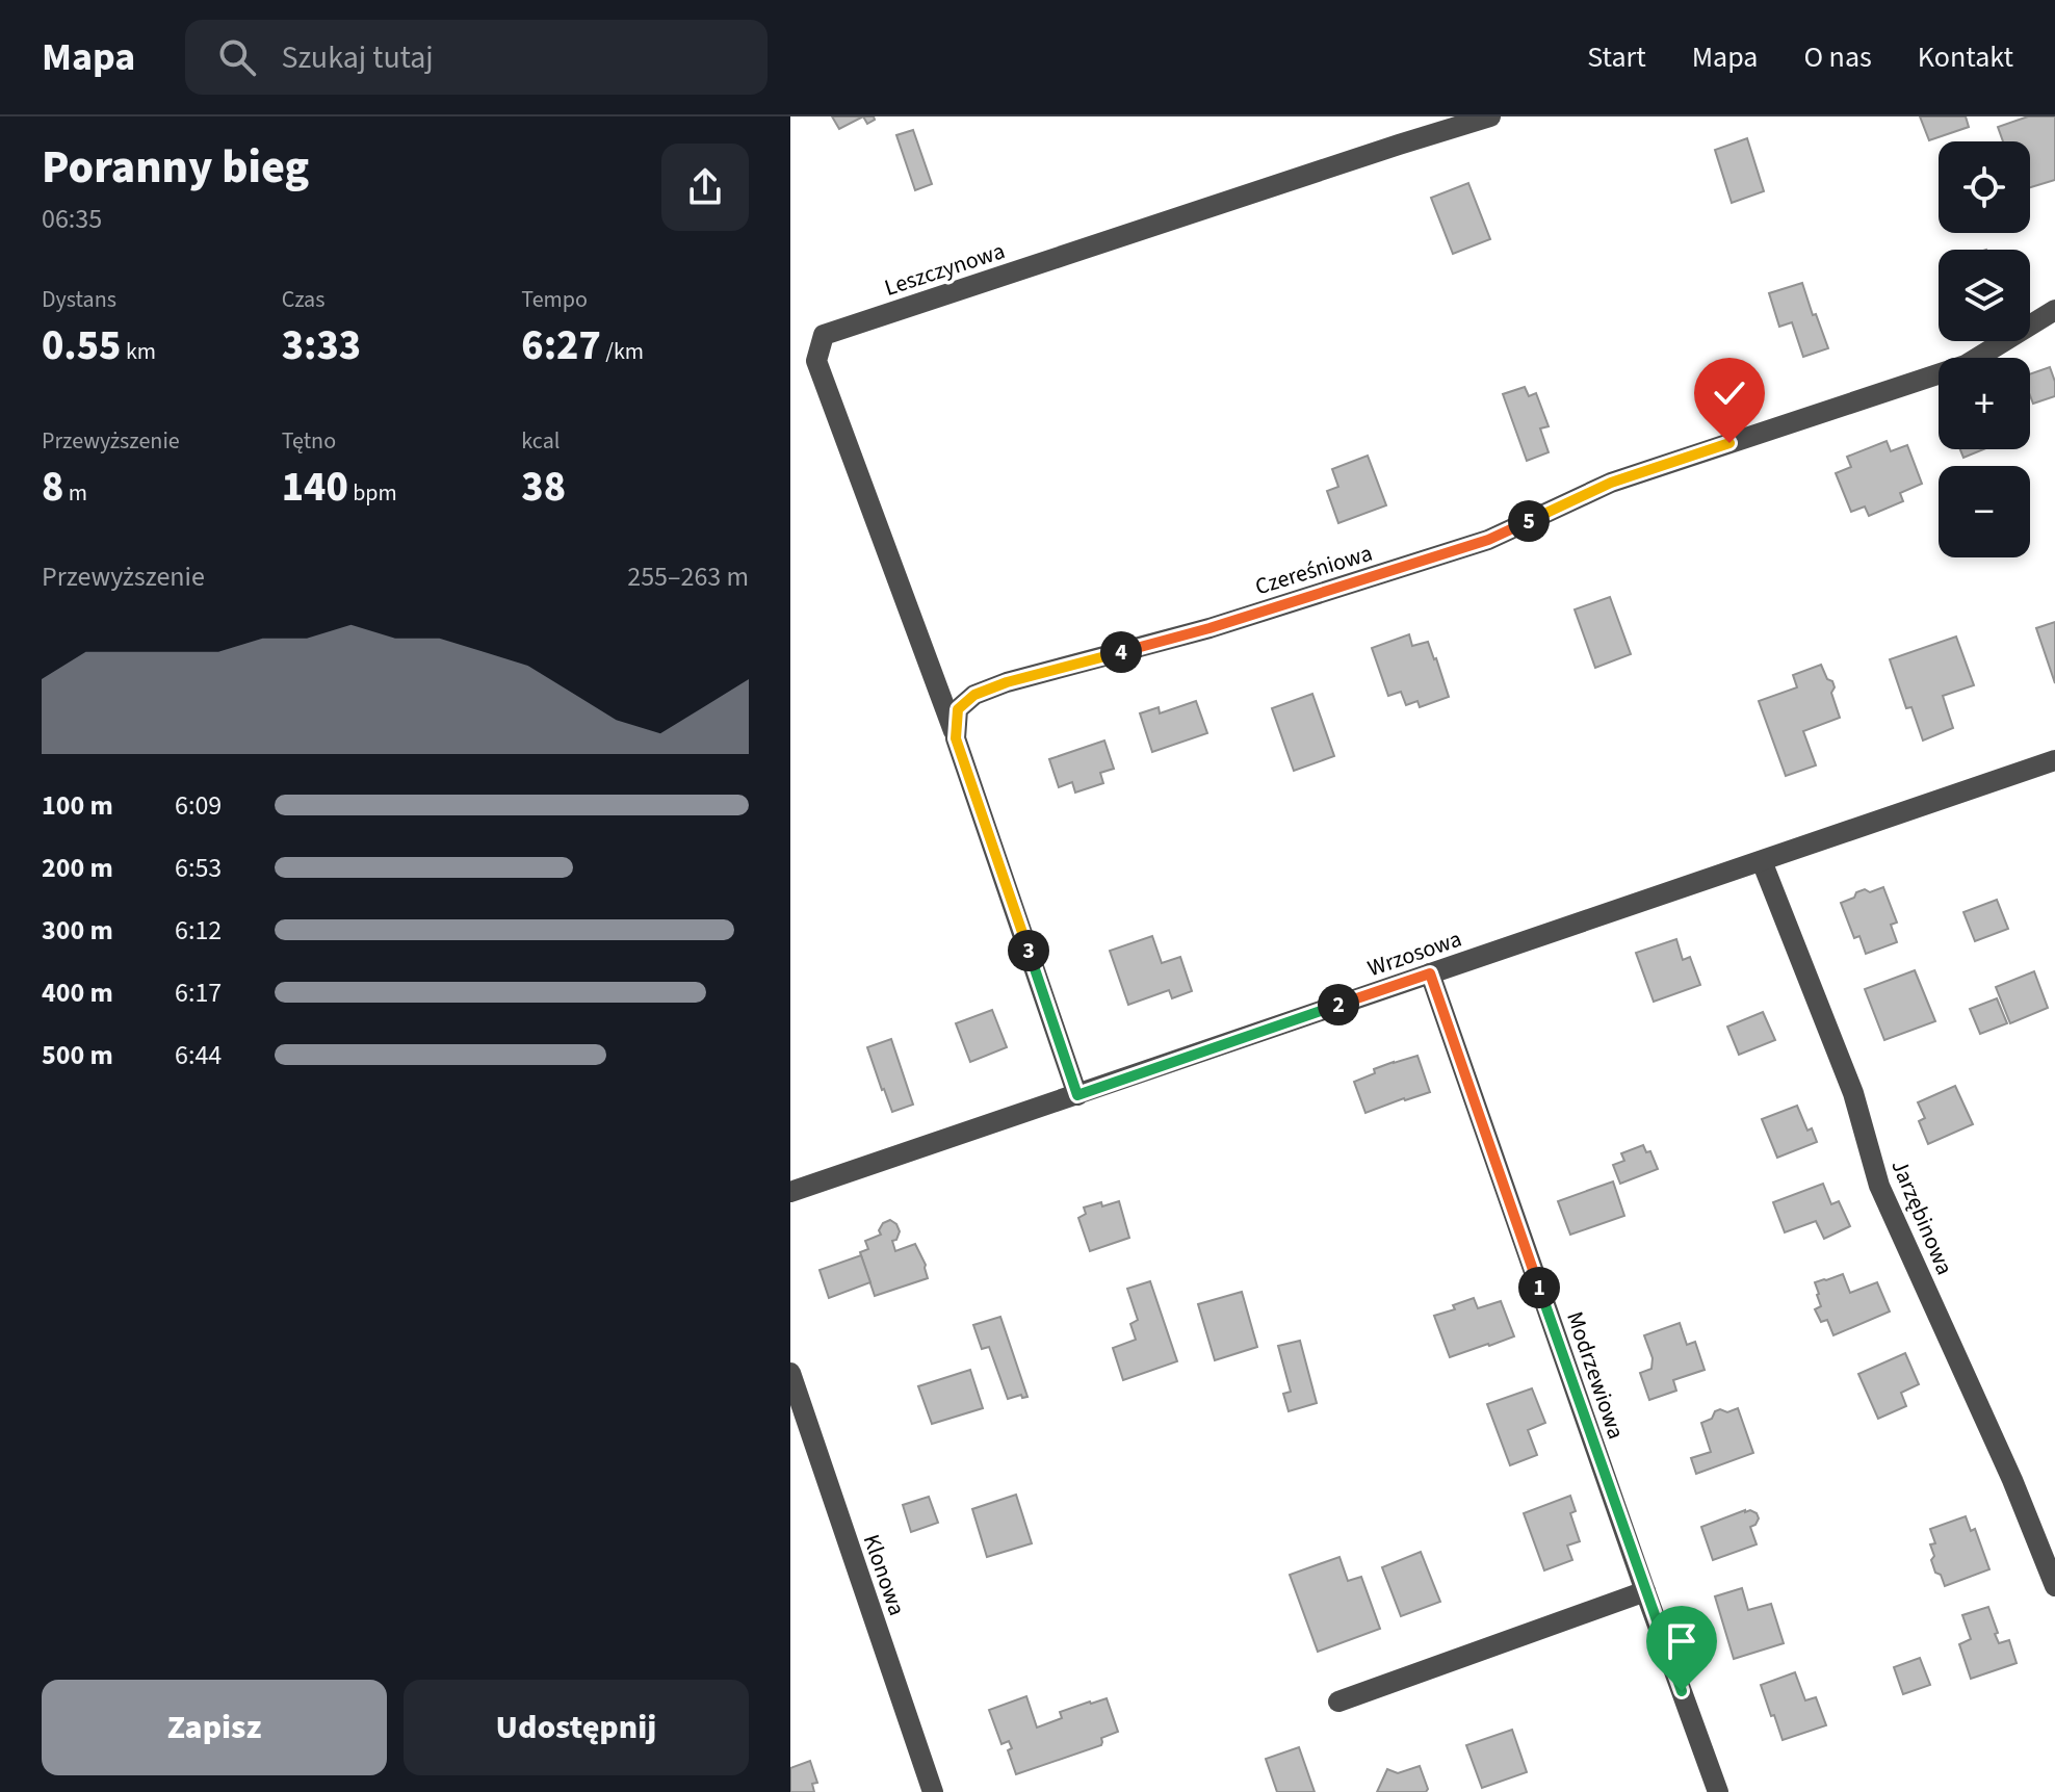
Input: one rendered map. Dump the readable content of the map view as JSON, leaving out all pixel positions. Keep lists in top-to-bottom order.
{
  "streets": {
    "street": [
      "Leszczynowa",
      "Czereśniowa",
      "Wrzosowa",
      "Jarzębinowa",
      "Modrzewiowa",
      "Klonowa"
    ]
  },
  "crossings": [
    ["Leszczynowa", "Czereśniowa"],
    ["Wrzosowa", "Jarzębinowa"],
    ["Wrzosowa", "Modrzewiowa"]
  ],
  "page": {
    "header": "Mapa",
    "search": "Szukaj tutaj",
    "nav": [
      "Start",
      "Mapa",
      "O nas",
      "Kontakt"
    ],
    "heading": ["Poranny bieg", "06:35"],
    "map_buttons": ["+", "−"],
    "stats": [
      ["Dystans", "0.55 km"],
      ["Czas", "3:33"],
      ["Tempo", "6:27 /km"],
      ["Przewyższenie", "8 m"],
      ["Tętno", "140 bpm"],
      ["kcal", "38"]
    ],
    "pins": [
      "5",
      "4",
      "3",
      "2",
      "1"
    ],
    "chart": ["Przewyższenie", "255–263 m"],
    "list": [
      {
        "name": "100 m",
        "note": "6:09"
      },
      {
        "name": "200 m",
        "note": "6:53"
      },
      {
        "name": "300 m",
        "note": "6:12"
      },
      {
        "name": "400 m",
        "note": "6:17"
      },
      {
        "name": "500 m",
        "note": "6:44"
      }
    ],
    "buttons": ["Zapisz", "Udostępnij"]
  }
}
